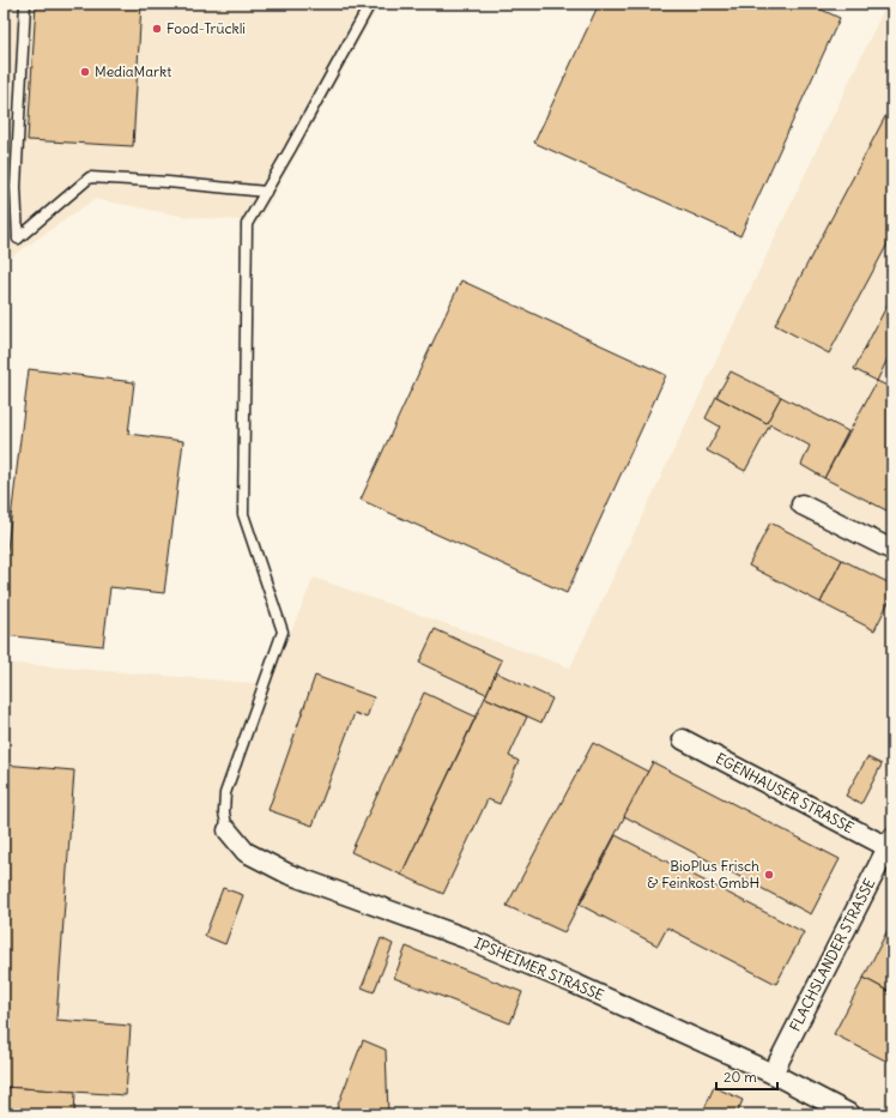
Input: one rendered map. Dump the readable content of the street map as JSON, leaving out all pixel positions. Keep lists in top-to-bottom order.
{
  "streets": {
    "street": ["EGENHAUSER STRASSE", "FLACHSLANDER STRASSE", "IPSHEIMER STRASSE"]
  },
  "crossings": [
    ["EGENHAUSER STRASSE", "FLACHSLANDER STRASSE"],
    ["FLACHSLANDER STRASSE", "IPSHEIMER STRASSE"]
  ],
  "places": ["Food-Trückli", "MediaMarkt", "BioPlus Frisch & Feinkost GmbH"],
  "scale_bar": "20 m"
}
